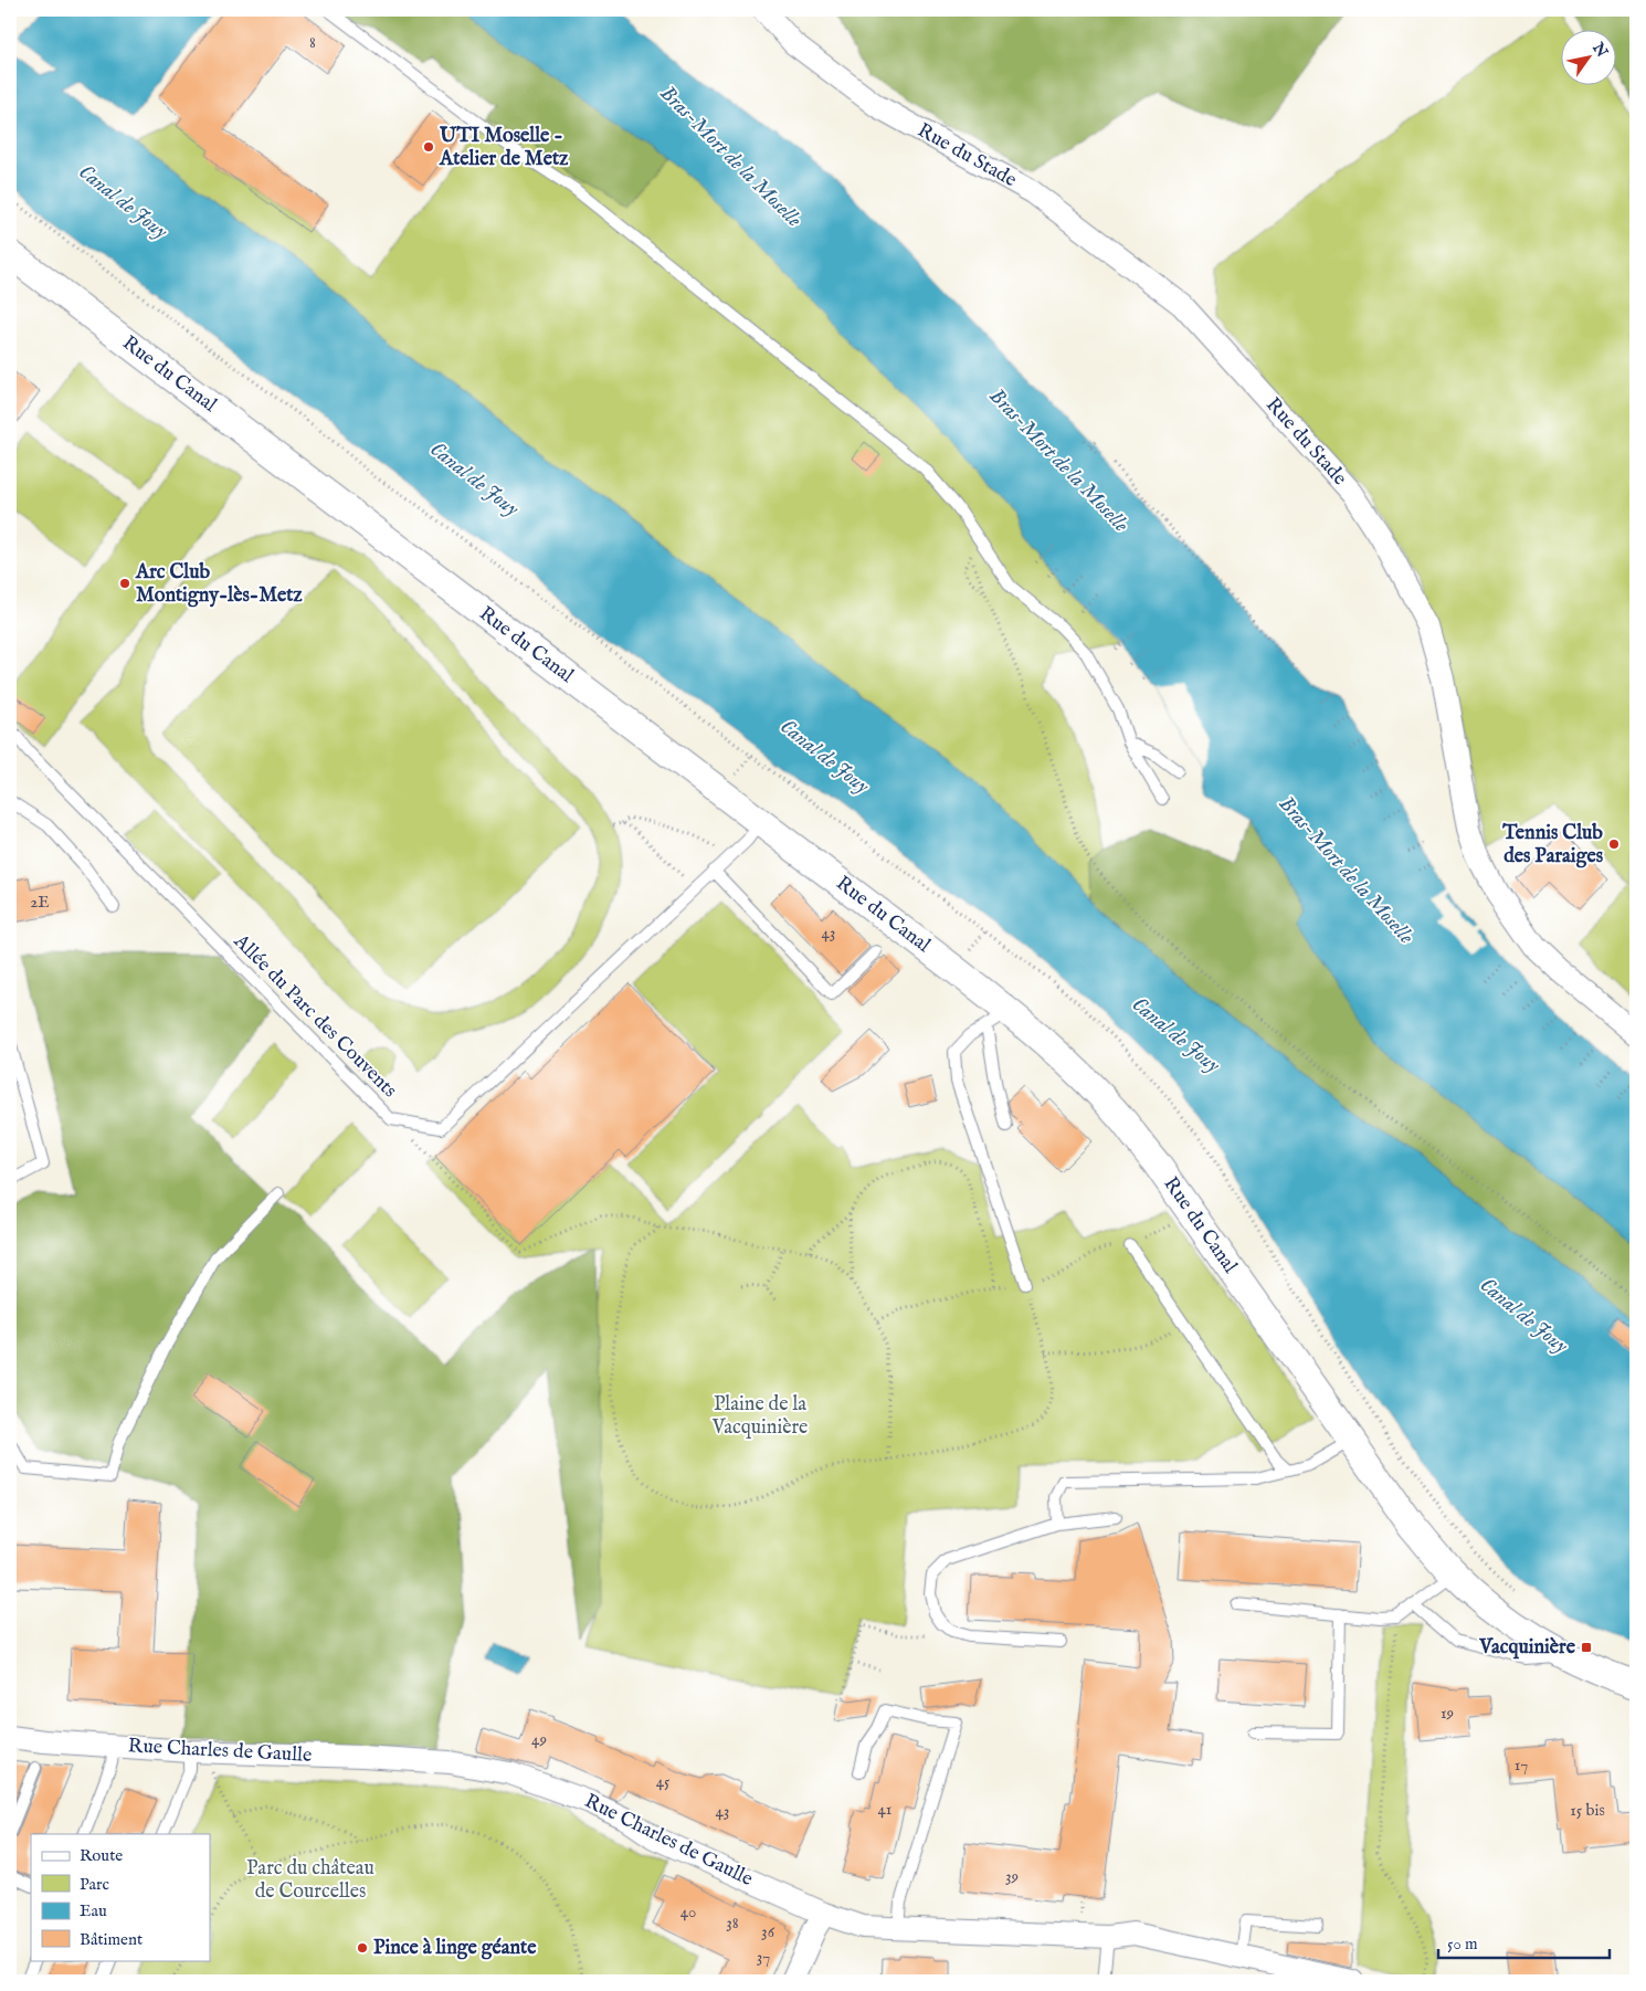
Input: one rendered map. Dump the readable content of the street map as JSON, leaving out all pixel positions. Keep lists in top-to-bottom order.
{
  "streets": {
    "street": ["Rue du Stade", "Rue du Canal", "Rue Charles de Gaulle"],
    "lane": ["Allée du Parc des Couvents"]
  },
  "crossings": [
    ["Rue du Canal", "Allée du Parc des Couvents"]
  ],
  "water": ["Bras-Mort de la Moselle", "Canal de Jouy"],
  "parks": ["Plaine de la Vacquinière", "Parc du château de Courcelles"],
  "places": {
    "other": [
      "UTI Moselle - Atelier de Metz",
      "Arc Club Montigny-lès-Metz",
      "Tennis Club des Paraiges",
      "Pince à linge géante"
    ],
    "transit": ["Vacquinière"]
  },
  "house_numbers": [
    "8",
    "2E",
    "43",
    "19",
    "49",
    "17",
    "45",
    "41",
    "15 bis",
    "43",
    "39",
    "40",
    "38",
    "36",
    "37"
  ],
  "legend": [
    "Route",
    "Parc",
    "Eau",
    "Bâtiment"
  ],
  "scale_bar": "50 m",
  "north": "top right"
}
